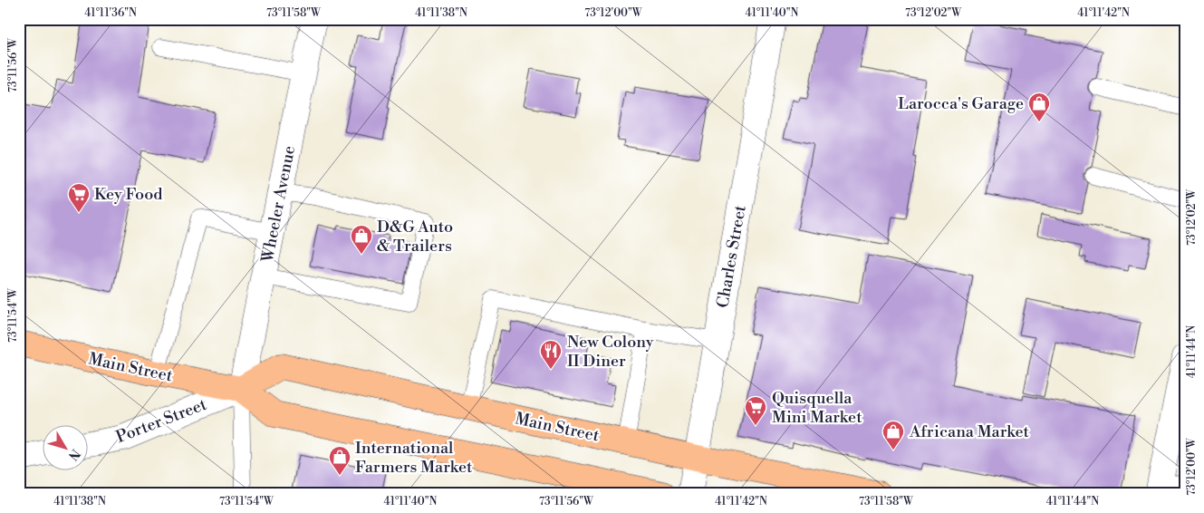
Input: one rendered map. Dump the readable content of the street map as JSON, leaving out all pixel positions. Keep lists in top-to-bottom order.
{
  "streets": {
    "main road": ["Main Street"],
    "street": ["Wheeler Avenue", "Charles Street", "Porter Street"]
  },
  "crossings": [
    ["Wheeler Avenue", "Main Street"],
    ["Wheeler Avenue", "Porter Street"],
    ["Charles Street", "Main Street"],
    ["Main Street", "Porter Street"]
  ],
  "places": {
    "shop": [
      "Larocca's Garage",
      "D&G Auto & Trailers",
      "Africana Market",
      "International Farmers Market"
    ],
    "supermarket": ["Key Food", "Quisquella Mini Market"],
    "restaurant": ["New Colony II Diner"]
  },
  "north": "bottom right",
  "coordinates": [
    "41°11'36\"N",
    "73°11'58\"W",
    "41°11'38\"N",
    "73°12'00\"W",
    "41°11'40\"N",
    "73°12'02\"W",
    "41°11'42\"N",
    "73°11'56\"W",
    "73°11'54\"W",
    "41°11'44\"N"
  ]
}
